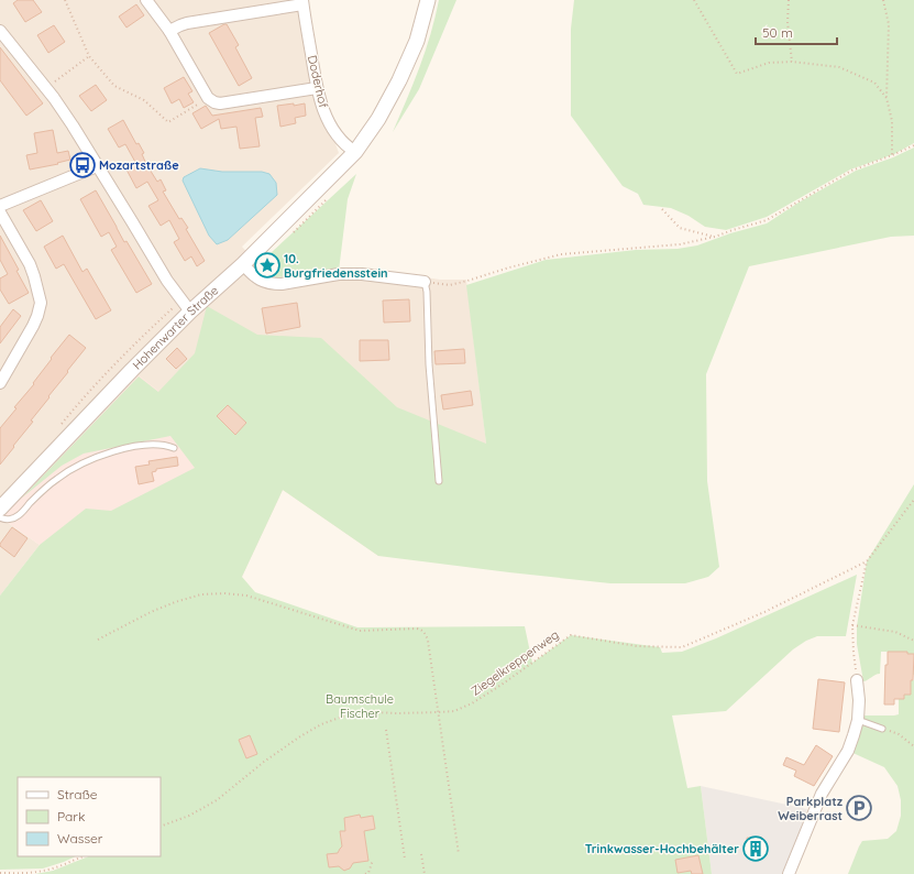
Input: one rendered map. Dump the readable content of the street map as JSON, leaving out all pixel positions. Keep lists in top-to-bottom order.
{
  "streets": {
    "street": ["Doderhof", "Hohenwarter Straße"],
    "path": ["Ziegelkreppenweg"]
  },
  "crossings": [
    ["Doderhof", "Hohenwarter Straße"]
  ],
  "parks": ["Baumschule Fischer"],
  "places": {
    "bus stop": ["Mozartstraße"],
    "place": ["10. Burgfriedensstein"],
    "parking": ["Parkplatz Weiberrast"],
    "building": ["Trinkwasser-Hochbehälter"]
  },
  "legend": ["Straße", "Park", "Wasser"],
  "scale_bar": "50 m"
}
